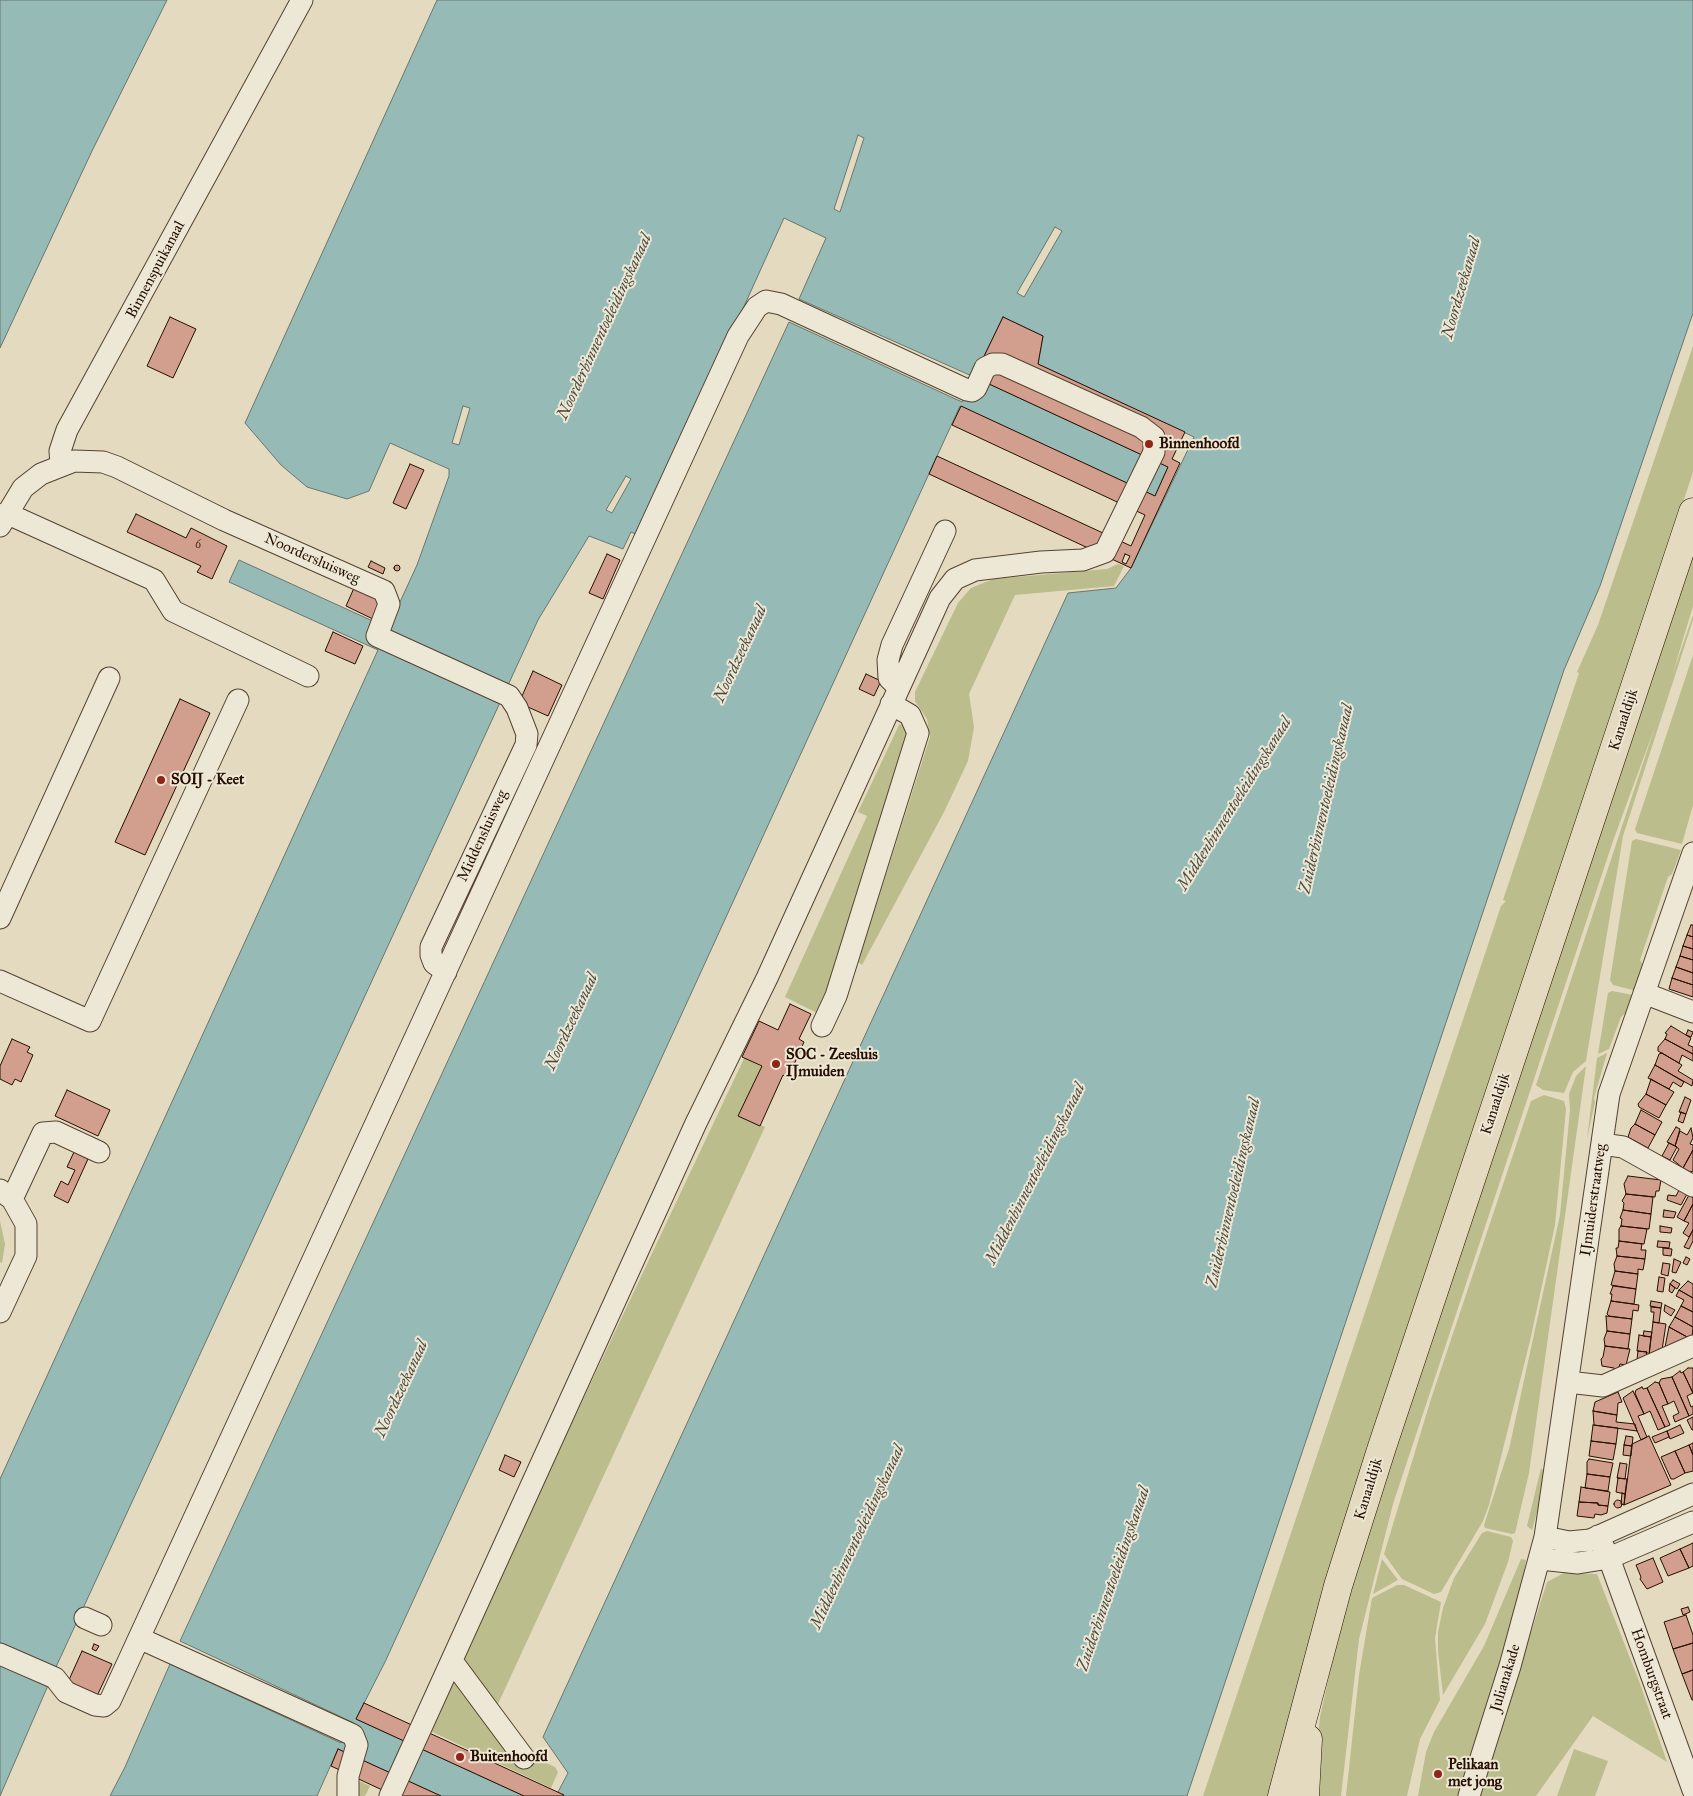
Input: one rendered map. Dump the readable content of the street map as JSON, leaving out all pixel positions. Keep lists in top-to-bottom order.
{
  "streets": {
    "main road": ["Kanaaldijk"],
    "street": [
      "Binnenspuikanaal",
      "Noordersluisweg",
      "Middensluisweg",
      "IJmuiderstraatweg",
      "Homburgstraat",
      "Julianakade"
    ]
  },
  "crossings": [
    ["Binnenspuikanaal", "Noordersluisweg"],
    ["Noordersluisweg", "Middensluisweg"],
    ["IJmuiderstraatweg", "Julianakade"]
  ],
  "water": [
    "Noordzeekanaal",
    "Noorderbinnentoeleidingskanaal",
    "Zuiderbinnentoeleidingskanaal",
    "Middenbinnentoeleidingskanaal"
  ],
  "places": [
    "Binnenhoofd",
    "SOIJ - Keet",
    "SOC - Zeesluis IJmuiden",
    "Buitenhoofd",
    "Pelikaan met jong"
  ],
  "house_numbers": ["6"]
}
